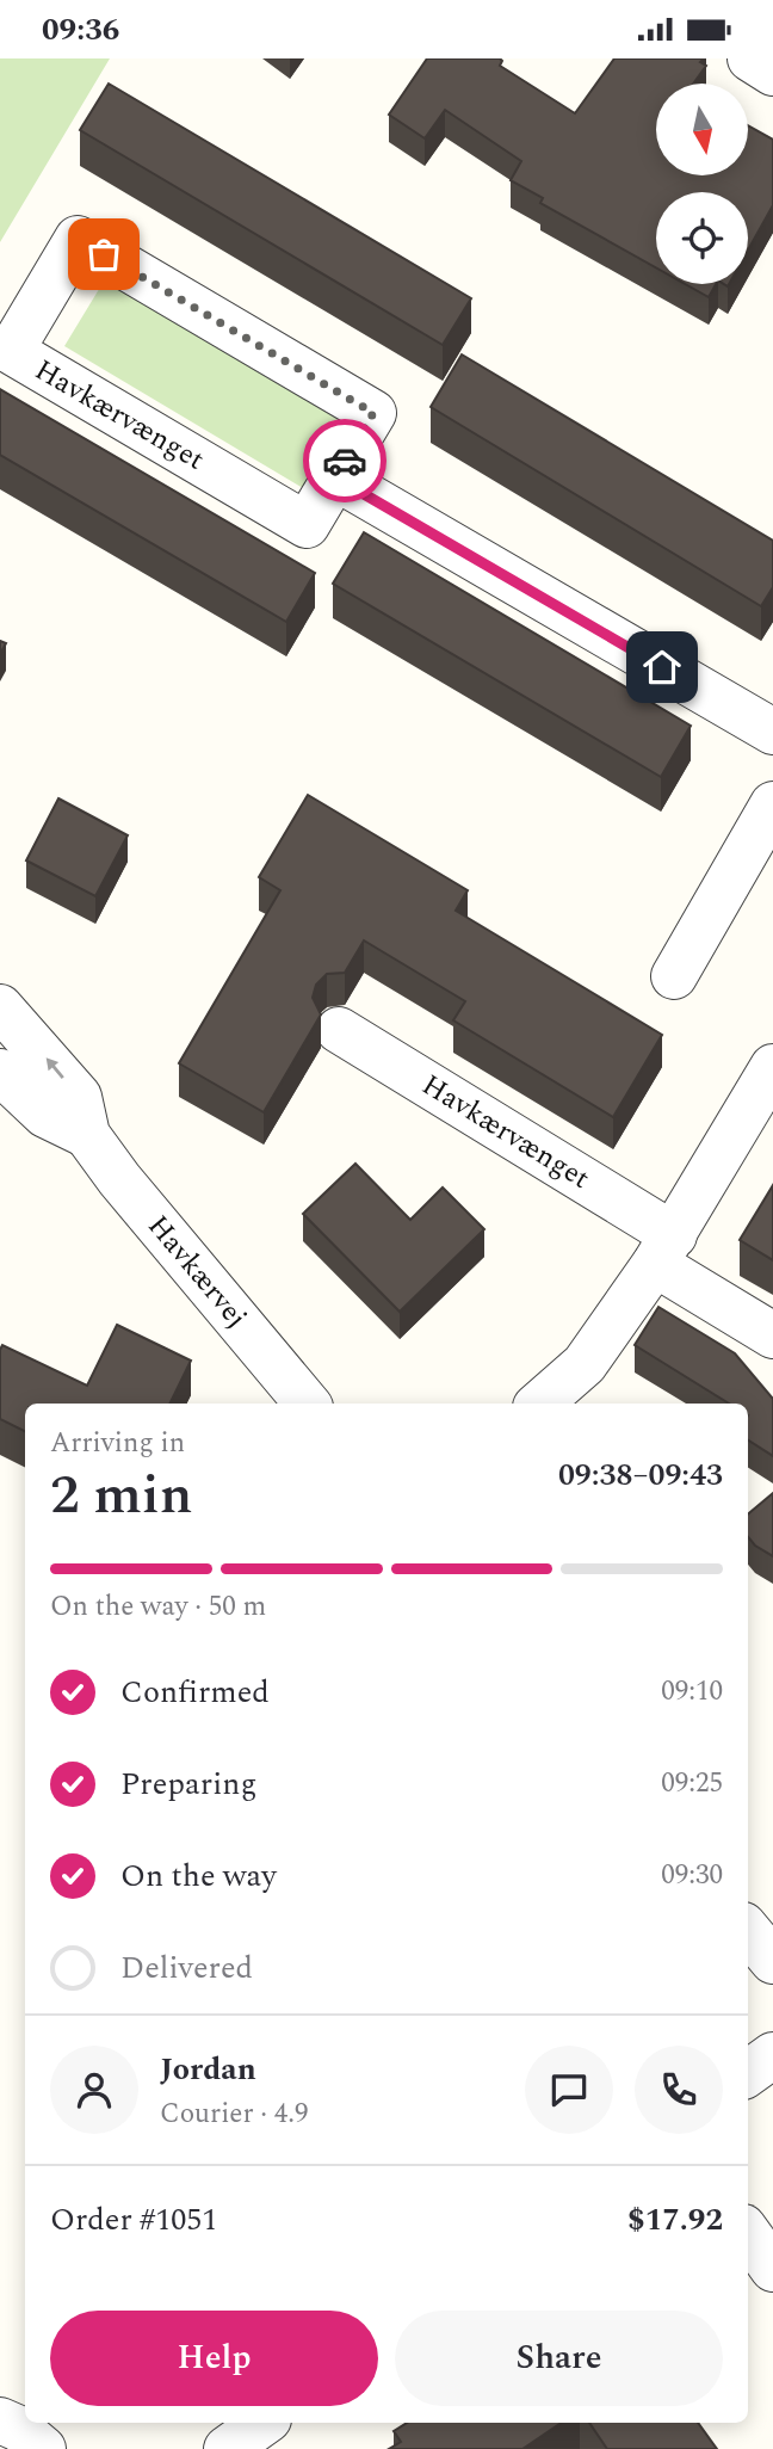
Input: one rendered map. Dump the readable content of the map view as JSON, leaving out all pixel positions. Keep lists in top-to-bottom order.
{
  "streets": {
    "street": ["Havkærvænget", "Havkærvej"]
  },
  "north": "bottom",
  "page": {
    "status": "09:36",
    "heading": ["2 min", "Arriving in", "09:38–09:43"],
    "panel": [
      "Jordan",
      "Courier · 4.9",
      "Order #1051",
      "$17.92"
    ],
    "bar": "On the way · 50 m",
    "list": [
      ["Confirmed", "09:10"],
      ["Preparing", "09:25"],
      ["On the way", "09:30"],
      "Delivered"
    ],
    "buttons": ["Help", "Share"]
  }
}
